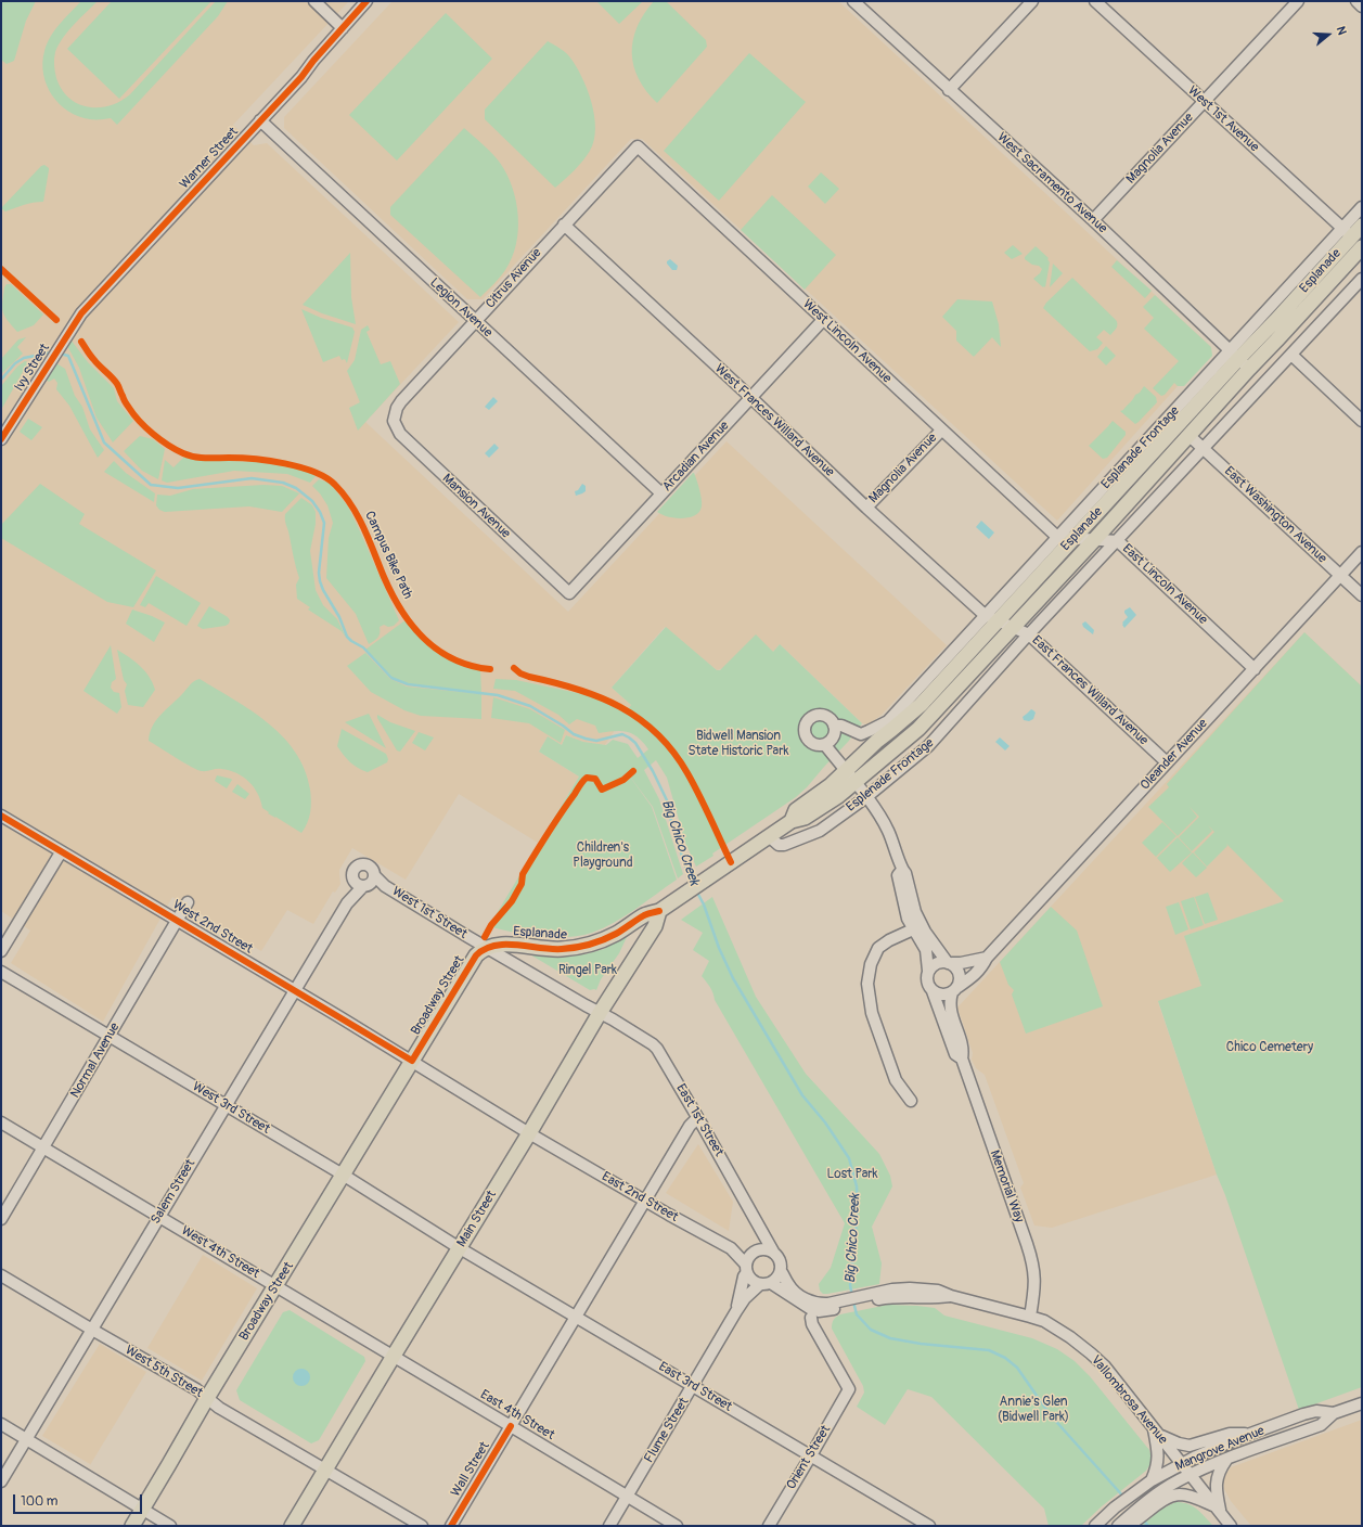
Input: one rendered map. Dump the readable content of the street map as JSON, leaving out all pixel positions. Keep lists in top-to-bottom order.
{
  "streets": {
    "main road": ["Esplanade", "Broadway Street", "Main Street"],
    "street": [
      "West 1st Avenue",
      "Magnolia Avenue",
      "Warner Street",
      "West Sacramento Avenue",
      "Citrus Avenue",
      "Legion Avenue",
      "West Lincoln Avenue",
      "Ivy Street",
      "West Frances Willard Avenue",
      "Esplanade Frontage",
      "Arcadian Avenue",
      "Mansion Avenue",
      "East Washington Avenue",
      "East Lincoln Avenue",
      "East Frances Willard Avenue",
      "Oleander Avenue",
      "Esplenade Frontage",
      "West 1st Street",
      "West 2nd Street",
      "Normal Avenue",
      "West 3rd Street",
      "East 1st Street",
      "Memorial Way",
      "Salem Street",
      "East 2nd Street",
      "West 4th Street",
      "West 5th Street",
      "East 3rd Street",
      "Vallombrosa Avenue",
      "East 4th Street",
      "Flume Street",
      "Mangrove Avenue",
      "Orient Street",
      "Wall Street"
    ],
    "cycle path": ["Campus Bike Path"]
  },
  "crossings": [
    ["West 1st Avenue", "Magnolia Avenue"],
    ["West 1st Avenue", "Esplanade"],
    ["West 1st Avenue", "Esplanade Frontage"],
    ["Magnolia Avenue", "West Sacramento Avenue"],
    ["Magnolia Avenue", "West Lincoln Avenue"],
    ["Magnolia Avenue", "West Frances Willard Avenue"],
    ["Warner Street", "Legion Avenue"],
    ["Warner Street", "Ivy Street"],
    ["West Sacramento Avenue", "Esplanade"],
    ["West Sacramento Avenue", "Esplanade Frontage"],
    ["Esplanade", "West Frances Willard Avenue"],
    ["Esplanade", "Esplanade Frontage"],
    ["Esplanade", "East Washington Avenue"],
    ["Esplanade", "East Lincoln Avenue"],
    ["Esplanade", "East Frances Willard Avenue"],
    ["Esplanade", "Esplenade Frontage"],
    ["Esplanade", "West 1st Street"],
    ["Esplanade", "Broadway Street"],
    ["Esplanade", "Main Street"],
    ["Citrus Avenue", "Legion Avenue"],
    ["Citrus Avenue", "West Lincoln Avenue"],
    ["Citrus Avenue", "West Frances Willard Avenue"],
    ["Citrus Avenue", "Mansion Avenue"],
    ["Legion Avenue", "Arcadian Avenue"],
    ["West Lincoln Avenue", "Esplanade Frontage"],
    ["West Lincoln Avenue", "Arcadian Avenue"],
    ["West Lincoln Avenue", "East Lincoln Avenue"],
    ["West Frances Willard Avenue", "Esplanade Frontage"],
    ["West Frances Willard Avenue", "Arcadian Avenue"],
    ["West Frances Willard Avenue", "East Frances Willard Avenue"],
    ["Esplanade Frontage", "East Lincoln Avenue"],
    ["Esplanade Frontage", "East Frances Willard Avenue"],
    ["Arcadian Avenue", "Mansion Avenue"],
    ["East Washington Avenue", "Oleander Avenue"],
    ["East Lincoln Avenue", "Oleander Avenue"],
    ["East Frances Willard Avenue", "Oleander Avenue"],
    ["East Frances Willard Avenue", "Esplenade Frontage"],
    ["Oleander Avenue", "Memorial Way"],
    ["West 1st Street", "Broadway Street"],
    ["West 1st Street", "East 1st Street"],
    ["West 1st Street", "Salem Street"],
    ["West 1st Street", "Main Street"],
    ["West 2nd Street", "Broadway Street"],
    ["West 2nd Street", "Normal Avenue"],
    ["West 2nd Street", "Salem Street"],
    ["West 2nd Street", "East 2nd Street"],
    ["West 2nd Street", "Main Street"],
    ["Broadway Street", "West 3rd Street"],
    ["Broadway Street", "West 4th Street"],
    ["Broadway Street", "West 5th Street"],
    ["Normal Avenue", "West 3rd Street"],
    ["Normal Avenue", "West 4th Street"],
    ["West 3rd Street", "Salem Street"],
    ["West 3rd Street", "Main Street"],
    ["West 3rd Street", "East 3rd Street"],
    ["East 1st Street", "East 2nd Street"],
    ["East 1st Street", "Main Street"],
    ["East 1st Street", "Vallombrosa Avenue"],
    ["East 1st Street", "Flume Street"],
    ["East 1st Street", "Wall Street"],
    ["Memorial Way", "Vallombrosa Avenue"],
    ["Salem Street", "West 4th Street"],
    ["Salem Street", "West 5th Street"],
    ["East 2nd Street", "Main Street"],
    ["East 2nd Street", "Vallombrosa Avenue"],
    ["East 2nd Street", "Flume Street"],
    ["East 2nd Street", "Wall Street"],
    ["Main Street", "West 4th Street"],
    ["Main Street", "West 5th Street"],
    ["Main Street", "East 3rd Street"],
    ["Main Street", "East 4th Street"],
    ["West 4th Street", "East 4th Street"],
    ["East 3rd Street", "Flume Street"],
    ["East 3rd Street", "Orient Street"],
    ["East 3rd Street", "Wall Street"],
    ["Vallombrosa Avenue", "Flume Street"],
    ["Vallombrosa Avenue", "Mangrove Avenue"],
    ["East 4th Street", "Flume Street"],
    ["East 4th Street", "Wall Street"]
  ],
  "water": ["Big Chico Creek"],
  "parks": [
    "Bidwell Mansion State Historic Park",
    "Children's Playground",
    "Ringel Park",
    "Chico Cemetery",
    "Lost Park",
    "Annie's Glen (Bidwell Park)"
  ],
  "scale_bar": "100 m",
  "north": "right"
}
